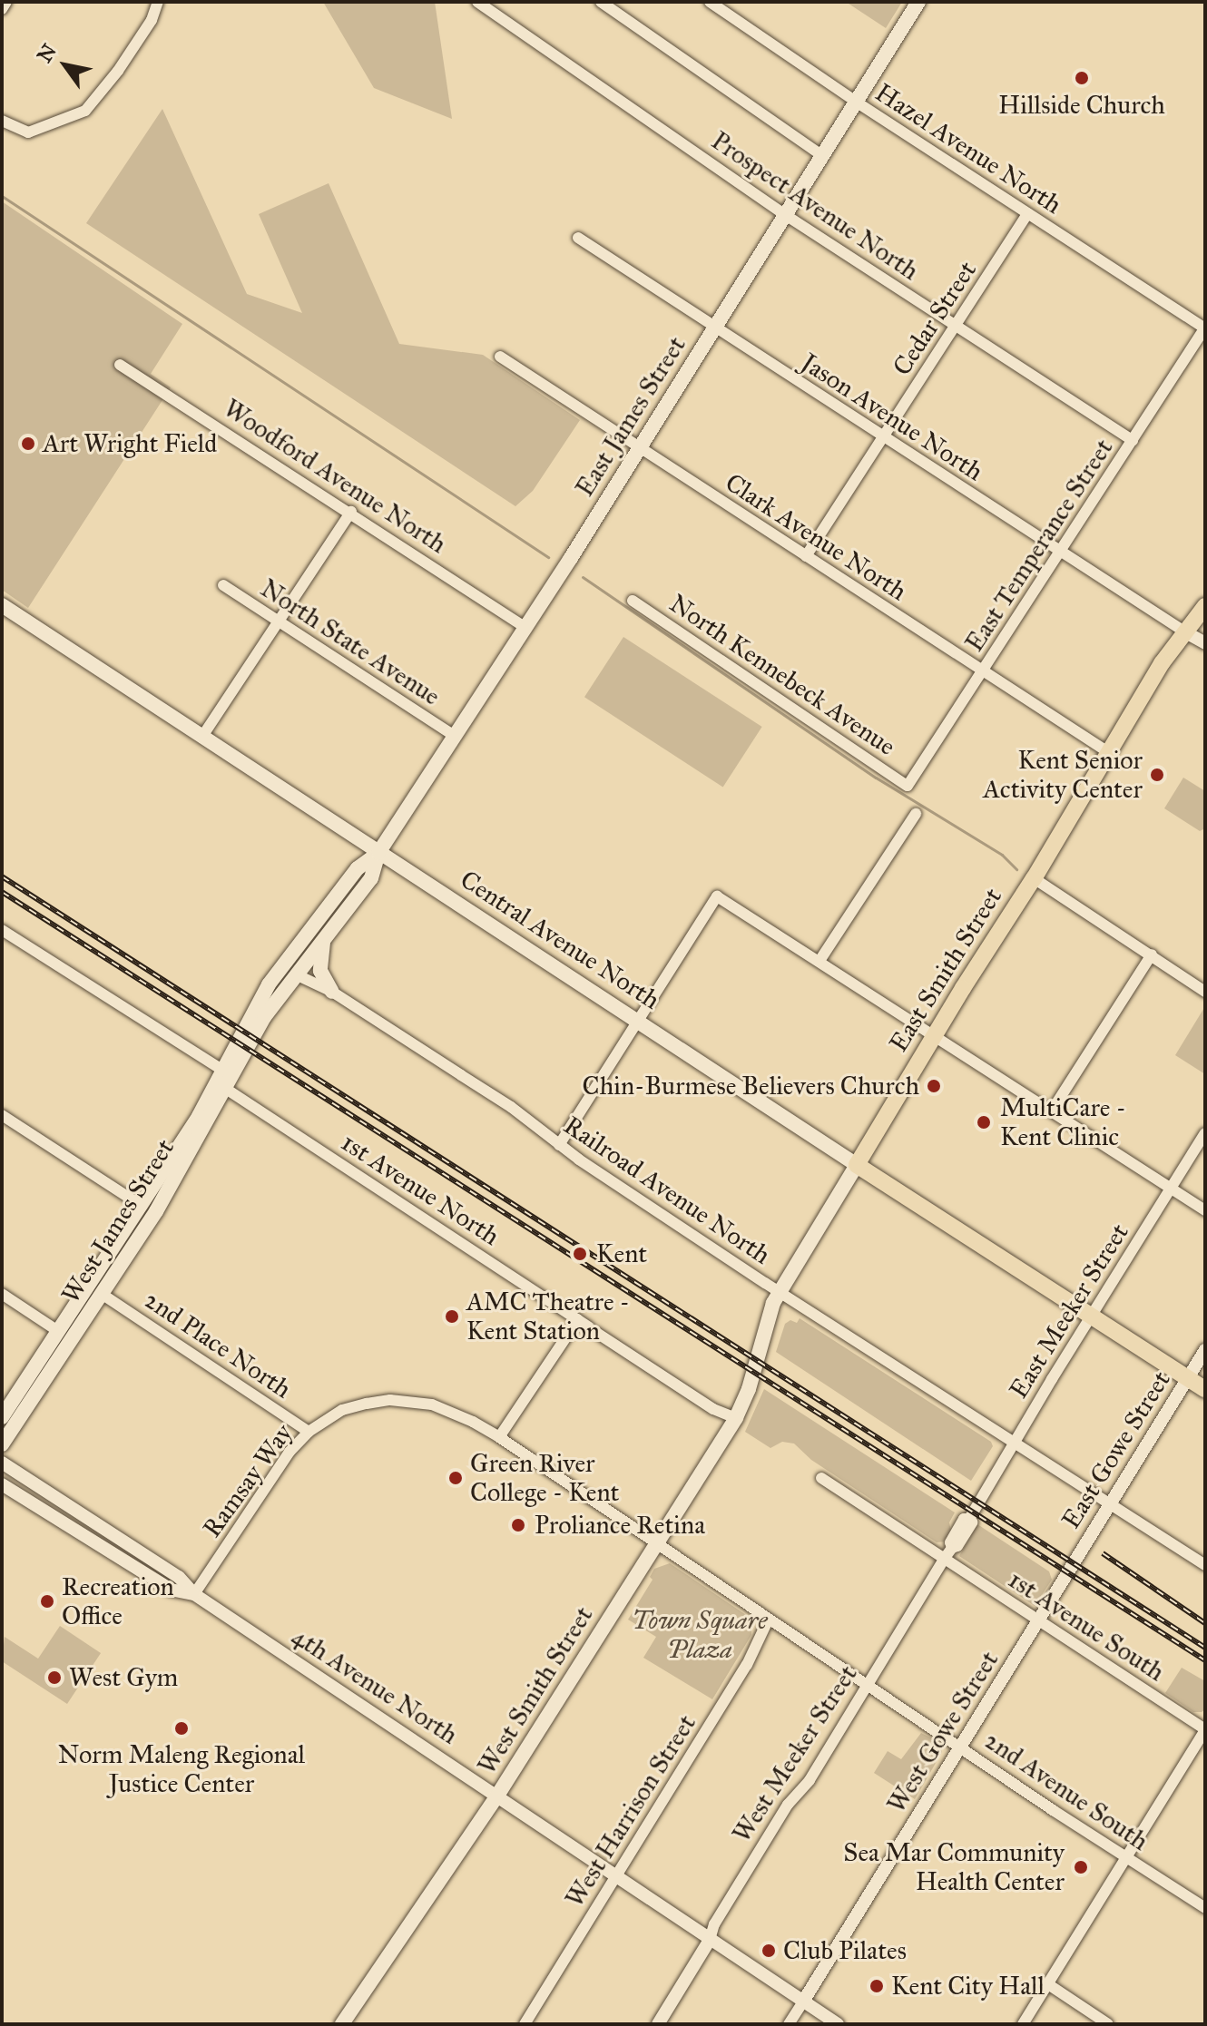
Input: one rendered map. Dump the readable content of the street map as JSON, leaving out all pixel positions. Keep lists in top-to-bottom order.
{
  "streets": {
    "main road": [
      "East James Street",
      "Central Avenue North",
      "East Smith Street",
      "West James Street",
      "West Smith Street"
    ],
    "street": [
      "Hazel Avenue North",
      "Prospect Avenue North",
      "Cedar Street",
      "Jason Avenue North",
      "Woodford Avenue North",
      "Clark Avenue North",
      "East Temperance Street",
      "North State Avenue",
      "North Kennebeck Avenue",
      "1st Avenue North",
      "Railroad Avenue North",
      "East Meeker Street",
      "2nd Place North",
      "East Gowe Street",
      "Ramsay Way",
      "1st Avenue South",
      "4th Avenue North",
      "West Gowe Street",
      "West Meeker Street",
      "2nd Avenue South",
      "West Harrison Street"
    ]
  },
  "crossings": [
    ["Hazel Avenue North", "Cedar Street"],
    ["Hazel Avenue North", "East James Street"],
    ["Hazel Avenue North", "East Temperance Street"],
    ["Prospect Avenue North", "Cedar Street"],
    ["Prospect Avenue North", "East James Street"],
    ["Prospect Avenue North", "East Temperance Street"],
    ["Cedar Street", "Jason Avenue North"],
    ["Cedar Street", "Clark Avenue North"],
    ["East James Street", "Jason Avenue North"],
    ["East James Street", "Woodford Avenue North"],
    ["East James Street", "Clark Avenue North"],
    ["East James Street", "North State Avenue"],
    ["East James Street", "Central Avenue North"],
    ["East James Street", "Railroad Avenue North"],
    ["East James Street", "West James Street"],
    ["Jason Avenue North", "East Temperance Street"],
    ["Jason Avenue North", "East Smith Street"],
    ["Clark Avenue North", "East Temperance Street"],
    ["Clark Avenue North", "East Smith Street"],
    ["East Temperance Street", "North Kennebeck Avenue"],
    ["Central Avenue North", "East Smith Street"],
    ["Central Avenue North", "East Meeker Street"],
    ["Central Avenue North", "East Gowe Street"],
    ["East Smith Street", "Railroad Avenue North"],
    ["East Smith Street", "West Smith Street"],
    ["1st Avenue North", "West James Street"],
    ["1st Avenue North", "West Smith Street"],
    ["Railroad Avenue North", "East Meeker Street"],
    ["Railroad Avenue North", "East Gowe Street"],
    ["West James Street", "2nd Place North"],
    ["East Meeker Street", "West Meeker Street"],
    ["2nd Place North", "Ramsay Way"],
    ["East Gowe Street", "West Gowe Street"],
    ["Ramsay Way", "4th Avenue North"],
    ["Ramsay Way", "West Smith Street"],
    ["Ramsay Way", "2nd Avenue South"],
    ["Ramsay Way", "West Harrison Street"],
    ["1st Avenue South", "West Gowe Street"],
    ["1st Avenue South", "West Meeker Street"],
    ["4th Avenue North", "West Smith Street"],
    ["4th Avenue North", "West Gowe Street"],
    ["4th Avenue North", "West Meeker Street"],
    ["4th Avenue North", "West Harrison Street"],
    ["West Gowe Street", "2nd Avenue South"],
    ["West Meeker Street", "2nd Avenue South"],
    ["2nd Avenue South", "West Harrison Street"]
  ],
  "parks": ["Town Square Plaza"],
  "places": [
    "Hillside Church",
    "Art Wright Field",
    "Kent Senior Activity Center",
    "Chin-Burmese Believers Church",
    "MultiCare - Kent Clinic",
    "Kent",
    "AMC Theatre - Kent Station",
    "Green River College - Kent",
    "Proliance Retina",
    "Recreation Office",
    "West Gym",
    "Norm Maleng Regional Justice Center",
    "Sea Mar Community Health Center",
    "Club Pilates",
    "Kent City Hall"
  ],
  "north": "top left"
}
